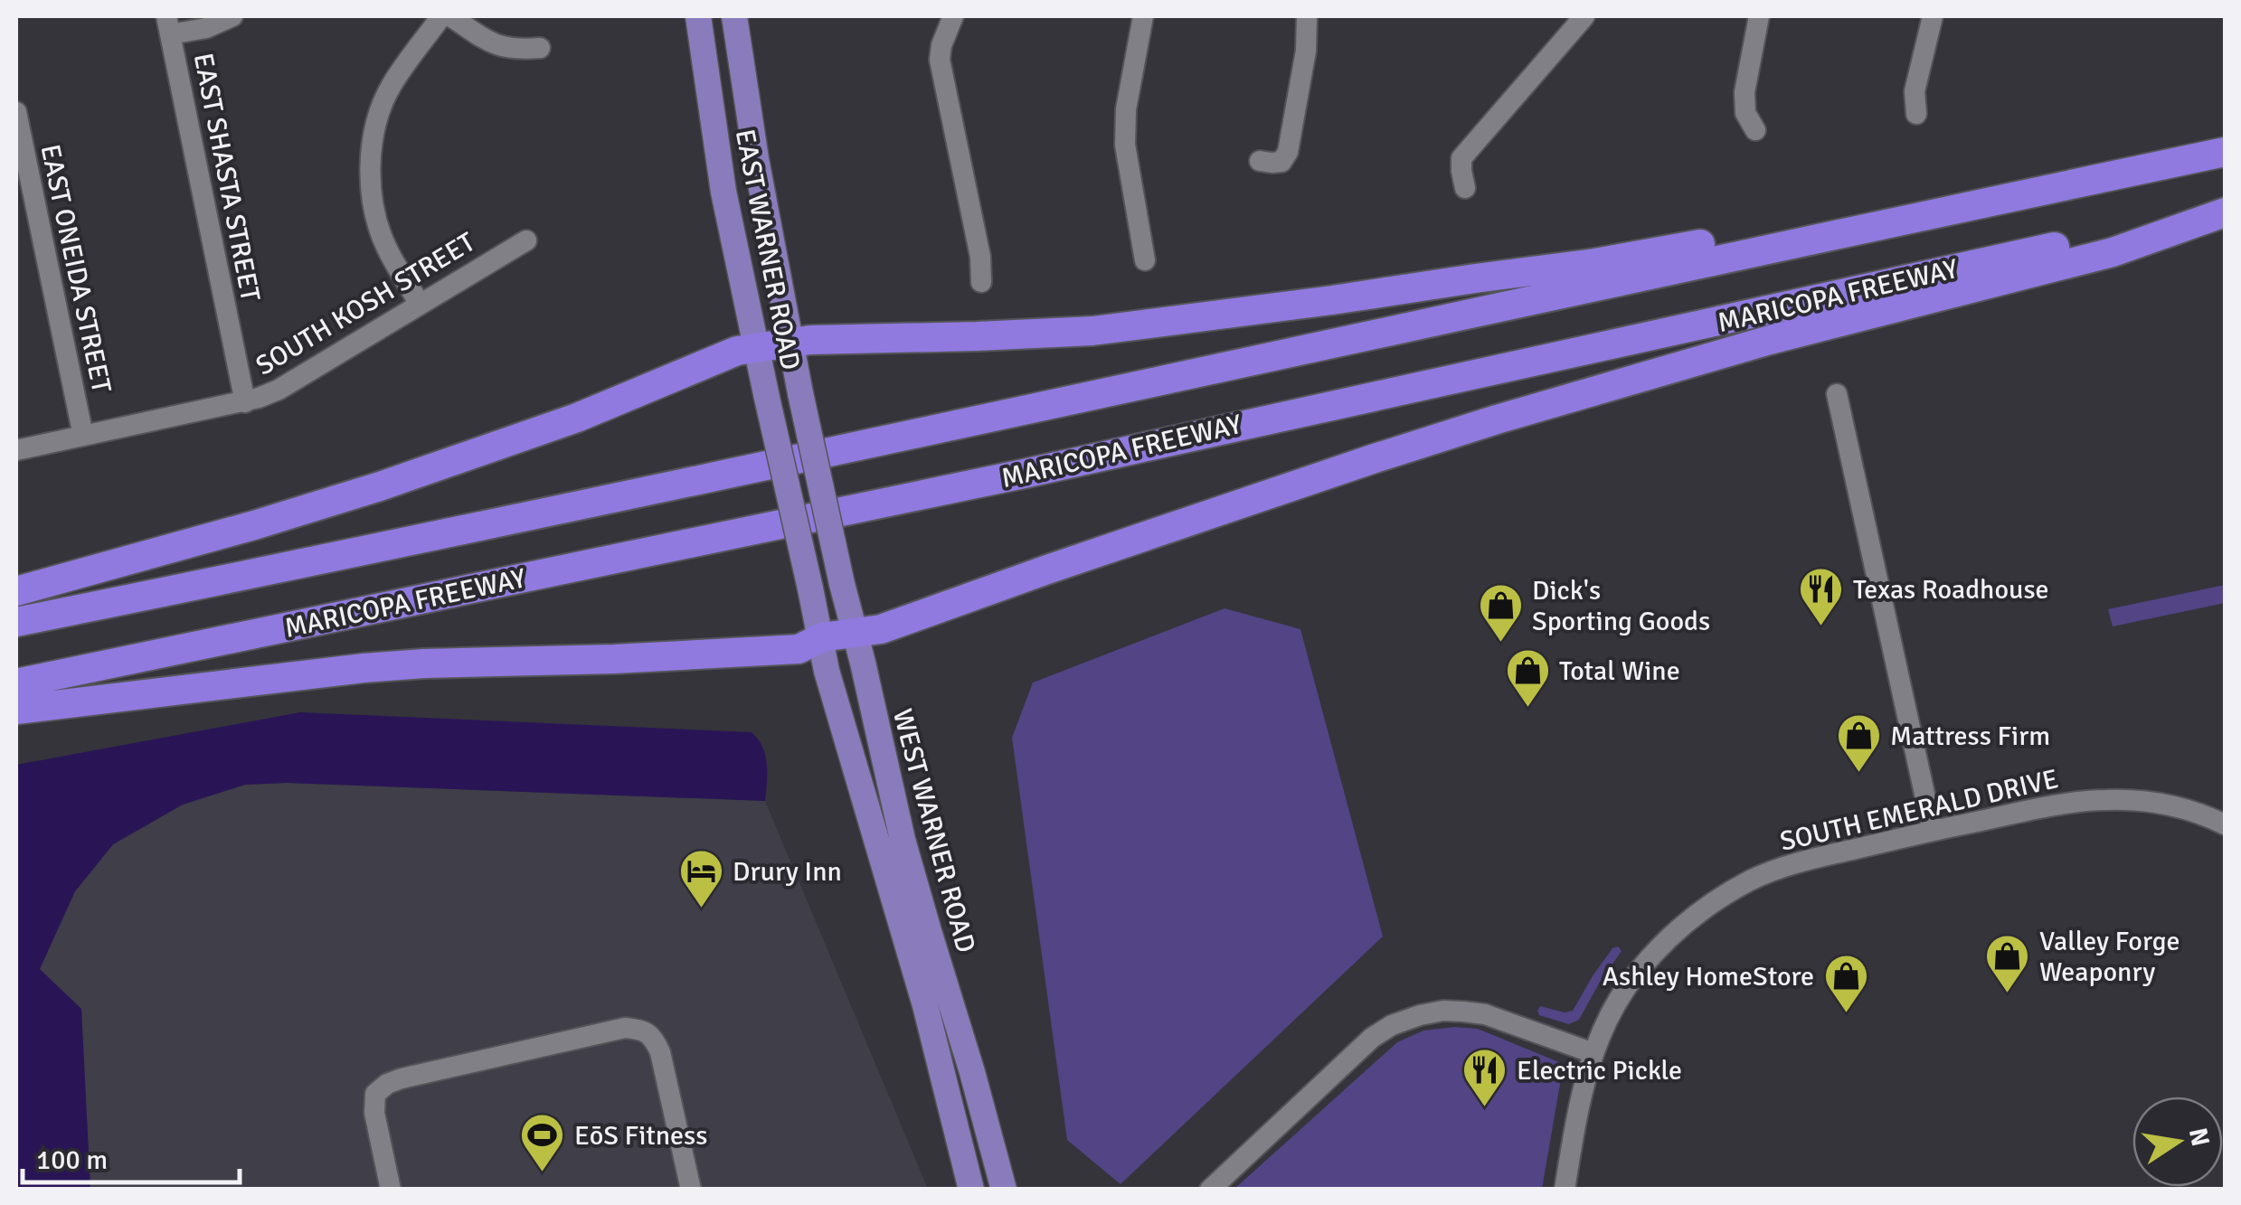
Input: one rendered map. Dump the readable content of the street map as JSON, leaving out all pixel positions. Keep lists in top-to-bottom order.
{
  "streets": {
    "highway": ["MARICOPA FREEWAY"],
    "main road": ["EAST WARNER ROAD", "WEST WARNER ROAD"],
    "street": [
      "EAST SHASTA STREET",
      "EAST ONEIDA STREET",
      "SOUTH KOSH STREET",
      "SOUTH EMERALD DRIVE"
    ]
  },
  "crossings": [
    ["EAST SHASTA STREET", "SOUTH KOSH STREET"],
    ["EAST WARNER ROAD", "WEST WARNER ROAD"],
    ["EAST ONEIDA STREET", "SOUTH KOSH STREET"]
  ],
  "places": {
    "restaurant": ["Texas Roadhouse", "Electric Pickle"],
    "shop": [
      "Dick's Sporting Goods",
      "Total Wine",
      "Mattress Firm",
      "Valley Forge Weaponry",
      "Ashley HomeStore"
    ],
    "hotel": ["Drury Inn"],
    "sports": ["EōS Fitness"]
  },
  "scale_bar": "100 m",
  "north": "right"
}
